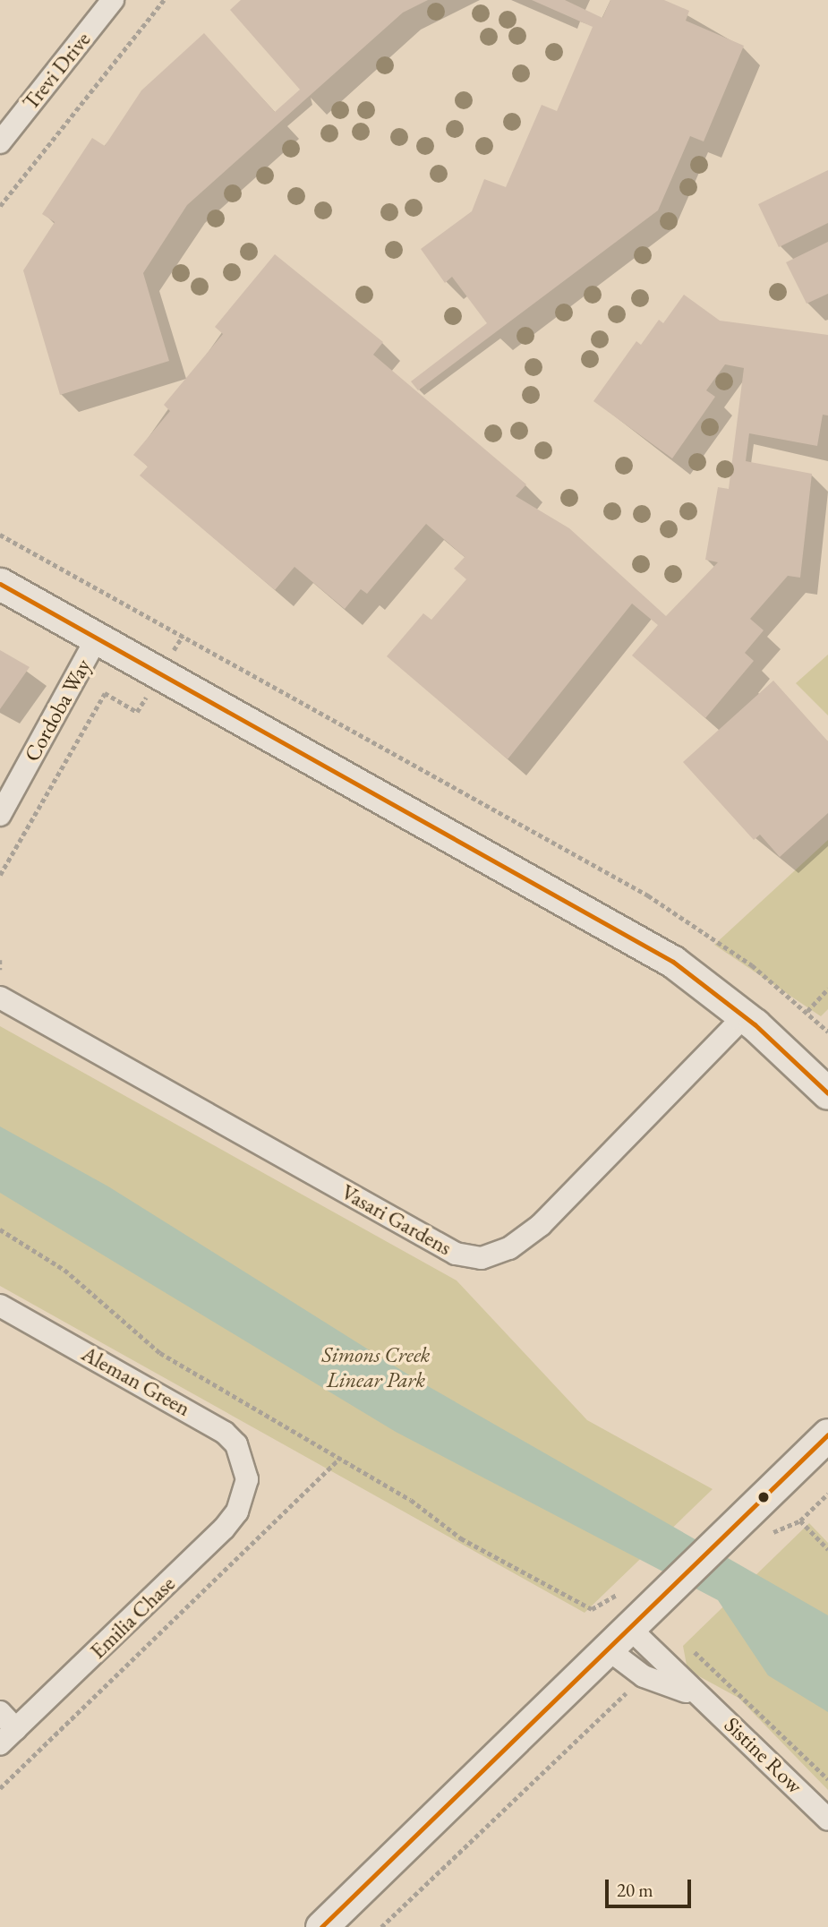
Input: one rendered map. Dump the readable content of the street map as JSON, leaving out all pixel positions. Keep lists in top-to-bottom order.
{
  "streets": {
    "street": [
      "Trevi Drive",
      "Cordoba Way",
      "Vasari Gardens",
      "Aleman Green",
      "Emilia Chase",
      "Sistine Row"
    ]
  },
  "crossings": [
    ["Aleman Green", "Emilia Chase"]
  ],
  "parks": ["Simons Creek Linear Park"],
  "scale_bar": "20 m"
}
